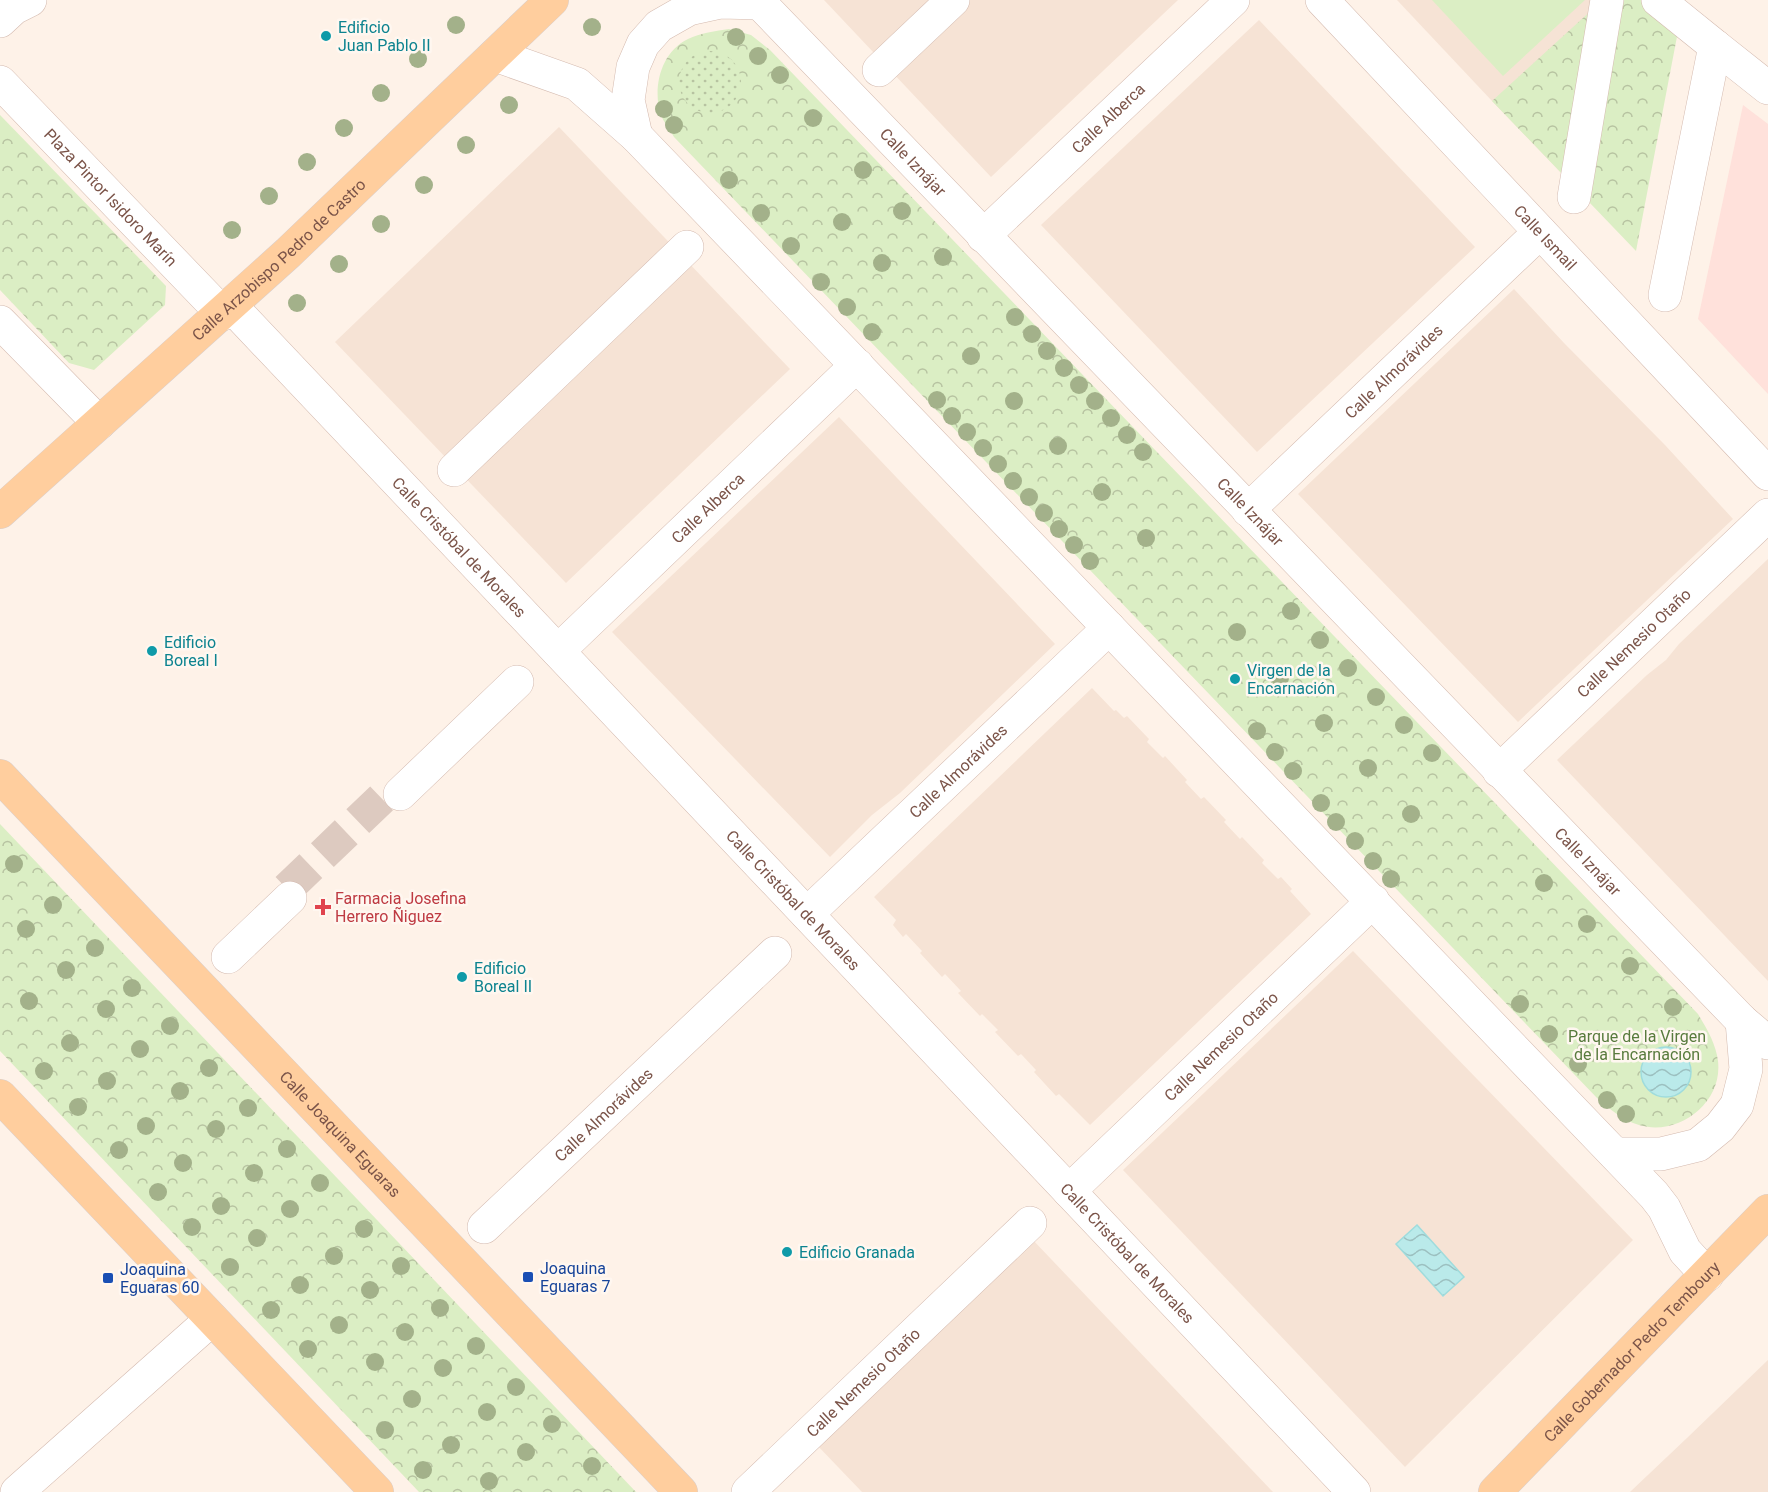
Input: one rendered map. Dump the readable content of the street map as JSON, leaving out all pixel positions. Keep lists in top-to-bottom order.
{
  "streets": {
    "main road": ["Calle Arzobispo Pedro de Castro", "Calle Joaquina Eguaras", "Calle Gobernador Pedro Temboury"],
    "street": [
      "Calle Alberca",
      "Calle Iznájar",
      "Plaza Pintor Isidoro Marín",
      "Calle Ismail",
      "Calle Almorávides",
      "Calle Cristóbal de Morales",
      "Calle Nemesio Otaño"
    ]
  },
  "crossings": [
    ["Calle Alberca", "Calle Iznájar"],
    ["Calle Alberca", "Calle Cristóbal de Morales"],
    ["Calle Iznájar", "Calle Almorávides"],
    ["Calle Iznájar", "Calle Nemesio Otaño"],
    ["Plaza Pintor Isidoro Marín", "Calle Arzobispo Pedro de Castro"],
    ["Plaza Pintor Isidoro Marín", "Calle Cristóbal de Morales"],
    ["Calle Ismail", "Calle Almorávides"],
    ["Calle Arzobispo Pedro de Castro", "Calle Cristóbal de Morales"],
    ["Calle Almorávides", "Calle Cristóbal de Morales"],
    ["Calle Cristóbal de Morales", "Calle Nemesio Otaño"]
  ],
  "parks": ["Parque de la Virgen de la Encarnación"],
  "places": {
    "other": [
      "Edificio Juan Pablo II",
      "Edificio Boreal I",
      "Virgen de la Encarnación",
      "Edificio Boreal II",
      "Edificio Granada"
    ],
    "health": ["Farmacia Josefina Herrero Ñiguez"],
    "transit": ["Joaquina Eguaras 7", "Joaquina Eguaras 60"]
  }
}
